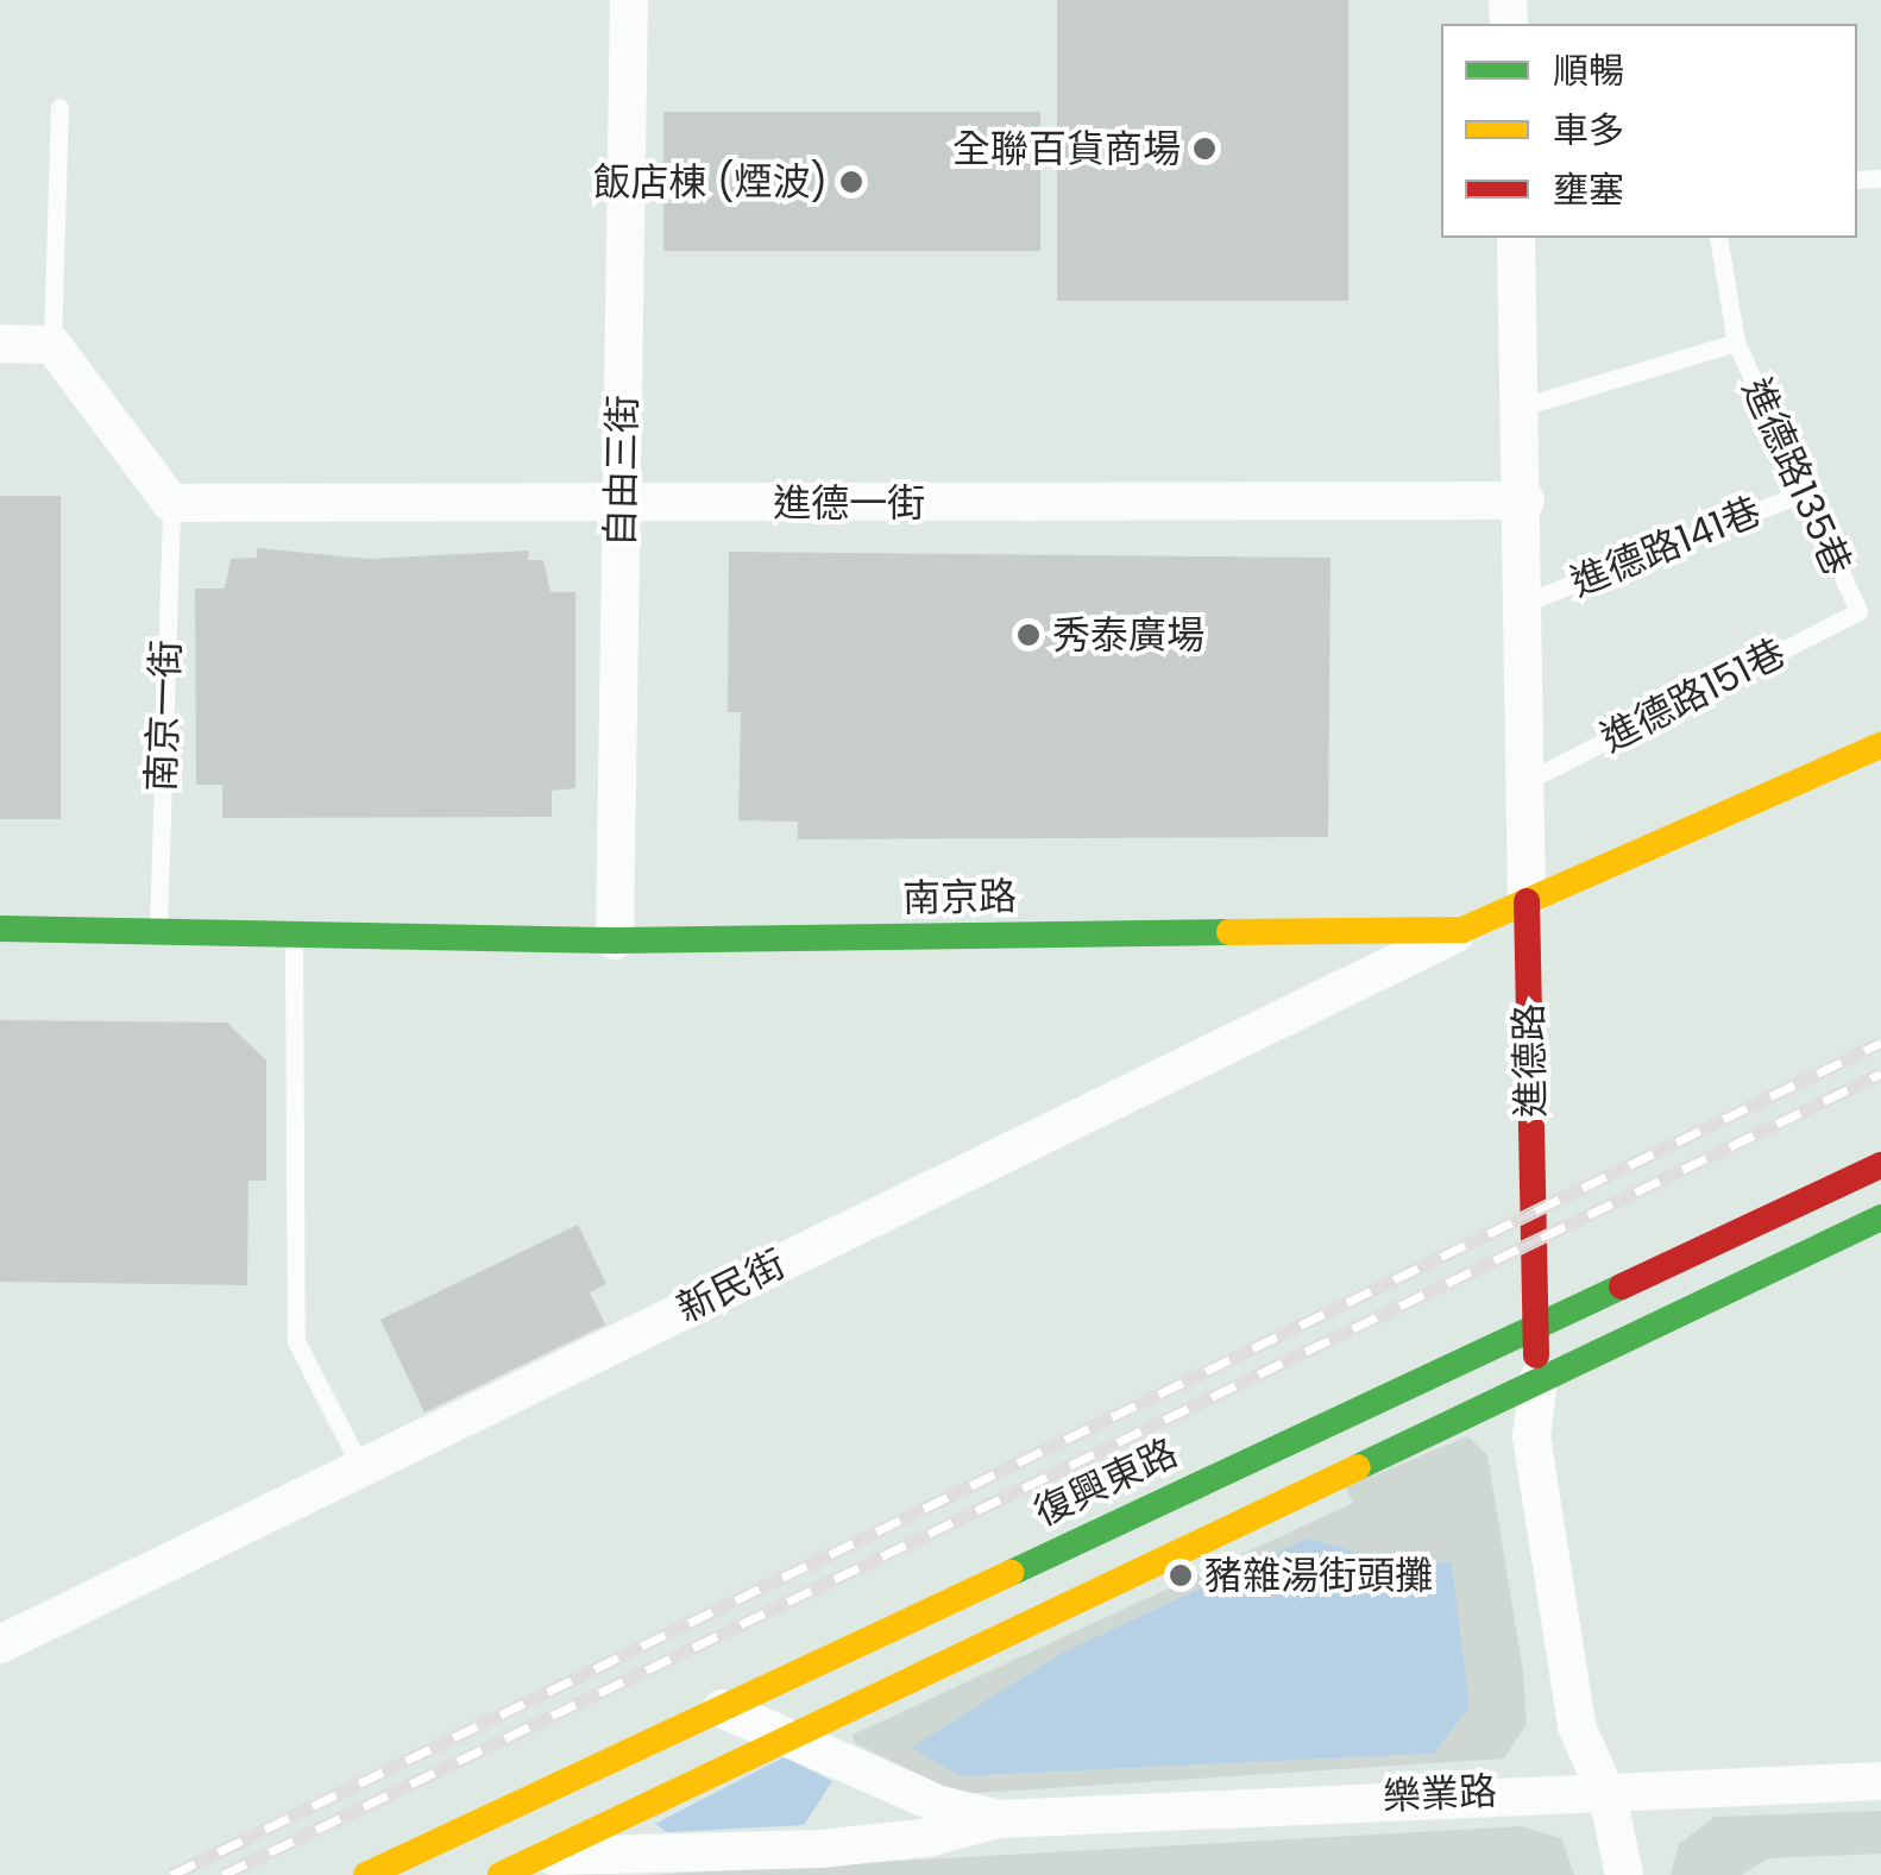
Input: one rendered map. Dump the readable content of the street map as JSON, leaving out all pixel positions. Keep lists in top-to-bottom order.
{
  "streets": {
    "street": [
      "自由三街",
      "進德一街",
      "南京路",
      "進德路",
      "新民街",
      "復興東路",
      "樂業路"
    ],
    "lane": [
      "進德路135巷",
      "進德路141巷",
      "進德路151巷",
      "南京一街"
    ]
  },
  "crossings": [
    ["自由三街", "進德一街"],
    ["自由三街", "南京路"],
    ["進德路135巷", "進德路141巷"],
    ["進德路135巷", "進德路151巷"],
    ["進德路135巷", "進德路"],
    ["進德一街", "南京一街"],
    ["進德一街", "進德路"],
    ["進德路141巷", "進德路"],
    ["進德路151巷", "進德路"],
    ["南京一街", "南京路"],
    ["南京路", "進德路"],
    ["南京路", "新民街"],
    ["進德路", "復興東路"],
    ["進德路", "樂業路"],
    ["復興東路", "樂業路"]
  ],
  "places": [
    "全聯百貨商場",
    "飯店棟 (煙波)",
    "秀泰廣場",
    "豬雜湯街頭攤"
  ],
  "legend": ["順暢", "車多", "壅塞"]
}
